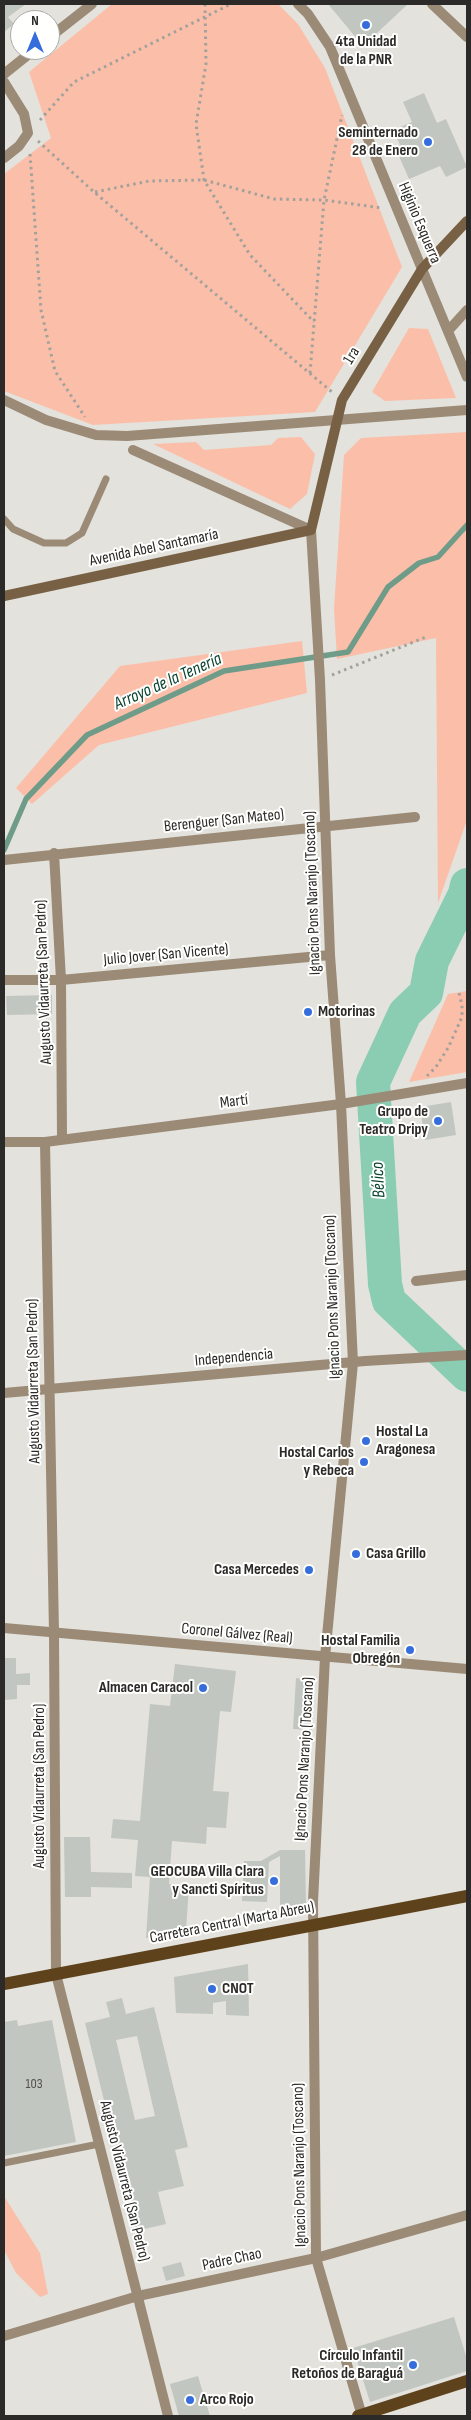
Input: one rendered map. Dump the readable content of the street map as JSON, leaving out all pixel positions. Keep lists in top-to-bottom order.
{
  "streets": {
    "main road": ["1ra", "Avenida Abel Santamaría", "Carretera Central (Marta Abreu)"],
    "street": [
      "Higinio Esquerra",
      "Berenguer (San Mateo)",
      "Ignacio Pons Naranjo (Toscano)",
      "Julio Jover (San Vicente)",
      "Augusto Vidaurreta (San Pedro)",
      "Martí",
      "Independencia",
      "Coronel Gálvez (Real)",
      "Padre Chao"
    ]
  },
  "crossings": [
    ["Higinio Esquerra", "1ra"],
    ["1ra", "Avenida Abel Santamaría"],
    ["1ra", "Ignacio Pons Naranjo (Toscano)"],
    ["Avenida Abel Santamaría", "Ignacio Pons Naranjo (Toscano)"],
    ["Berenguer (San Mateo)", "Ignacio Pons Naranjo (Toscano)"],
    ["Berenguer (San Mateo)", "Augusto Vidaurreta (San Pedro)"],
    ["Ignacio Pons Naranjo (Toscano)", "Julio Jover (San Vicente)"],
    ["Ignacio Pons Naranjo (Toscano)", "Martí"],
    ["Ignacio Pons Naranjo (Toscano)", "Independencia"],
    ["Ignacio Pons Naranjo (Toscano)", "Coronel Gálvez (Real)"],
    ["Ignacio Pons Naranjo (Toscano)", "Carretera Central (Marta Abreu)"],
    ["Ignacio Pons Naranjo (Toscano)", "Padre Chao"],
    ["Julio Jover (San Vicente)", "Augusto Vidaurreta (San Pedro)"],
    ["Augusto Vidaurreta (San Pedro)", "Martí"],
    ["Augusto Vidaurreta (San Pedro)", "Independencia"],
    ["Augusto Vidaurreta (San Pedro)", "Coronel Gálvez (Real)"],
    ["Augusto Vidaurreta (San Pedro)", "Carretera Central (Marta Abreu)"],
    ["Augusto Vidaurreta (San Pedro)", "Padre Chao"]
  ],
  "water": ["Arroyo de la Tenería", "Bélico"],
  "places": [
    "4ta Unidad de la PNR",
    "Seminternado 28 de Enero",
    "Motorinas",
    "Grupo de Teatro Dripy",
    "Hostal La Aragonesa",
    "Hostal Carlos y Rebeca",
    "Casa Grillo",
    "Casa Mercedes",
    "Hostal Familia Obregón",
    "Almacen Caracol",
    "GEOCUBA Villa Clara y Sancti Spíritus",
    "CNOT",
    "Círculo Infantil Retoños de Baraguá",
    "Arco Rojo"
  ],
  "house_numbers": ["103"],
  "north": "top"
}
